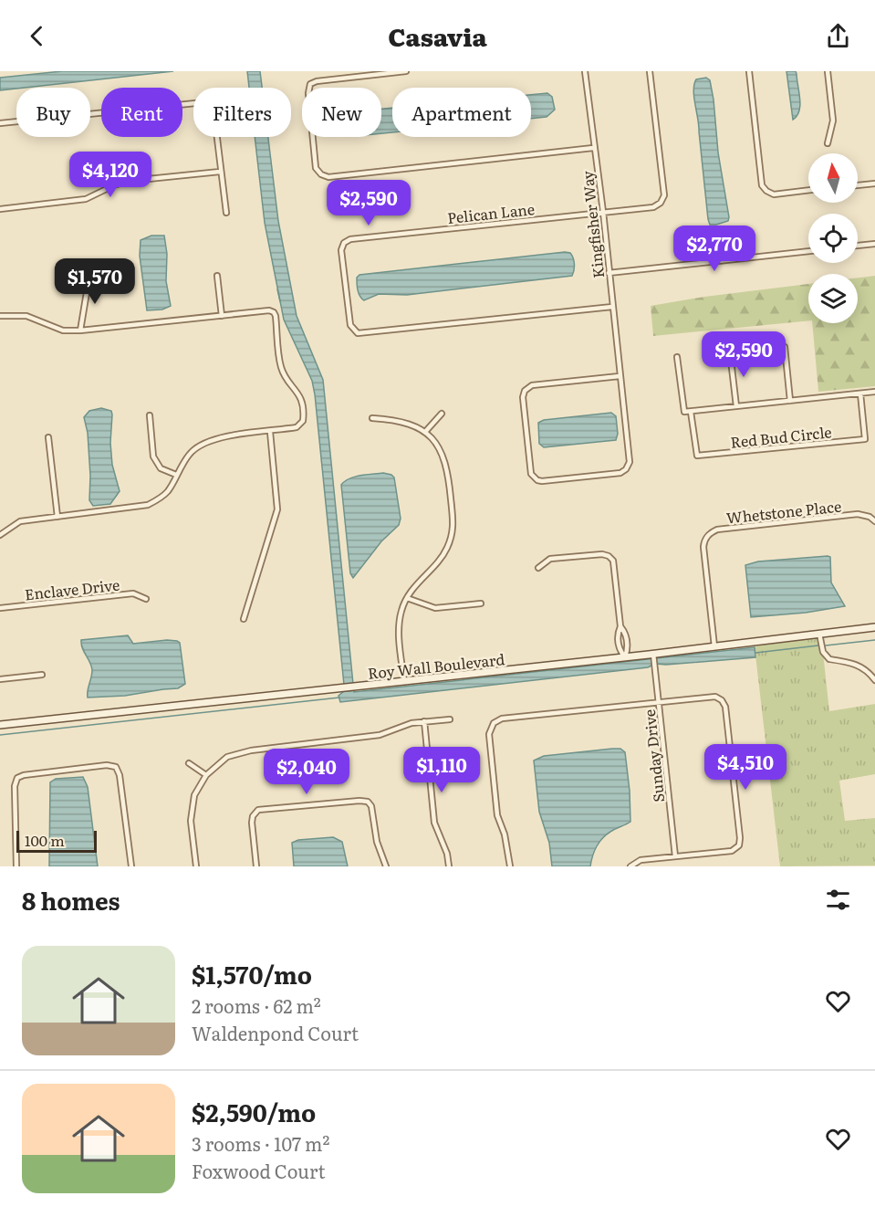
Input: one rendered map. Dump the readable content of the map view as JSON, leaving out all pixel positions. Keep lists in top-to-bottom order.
{
  "streets": {
    "street": [
      "Pelican Lane",
      "Kingfisher Way",
      "Red Bud Circle",
      "Whetstone Place",
      "Enclave Drive",
      "Roy Wall Boulevard",
      "Sunday Drive"
    ]
  },
  "crossings": [
    ["Pelican Lane", "Kingfisher Way"],
    ["Whetstone Place", "Roy Wall Boulevard"],
    ["Roy Wall Boulevard", "Sunday Drive"]
  ],
  "scale_bar": "100 m",
  "north": "top",
  "page": {
    "header": "Casavia",
    "chip": [
      "Buy",
      "Rent",
      "Filters",
      "New",
      "Apartment"
    ],
    "price": [
      "$4,120",
      "$2,590",
      "$2,770",
      "$1,570",
      "$2,590",
      "$4,510",
      "$1,110",
      "$2,040"
    ],
    "scale": "100 m",
    "heading": "8 homes",
    "list": [
      {
        "name": "$1,570/mo",
        "note": "2 rooms · 62 m² · Waldenpond Court"
      },
      {
        "name": "$2,590/mo",
        "note": "3 rooms · 107 m² · Foxwood Court"
      }
    ]
  }
}
